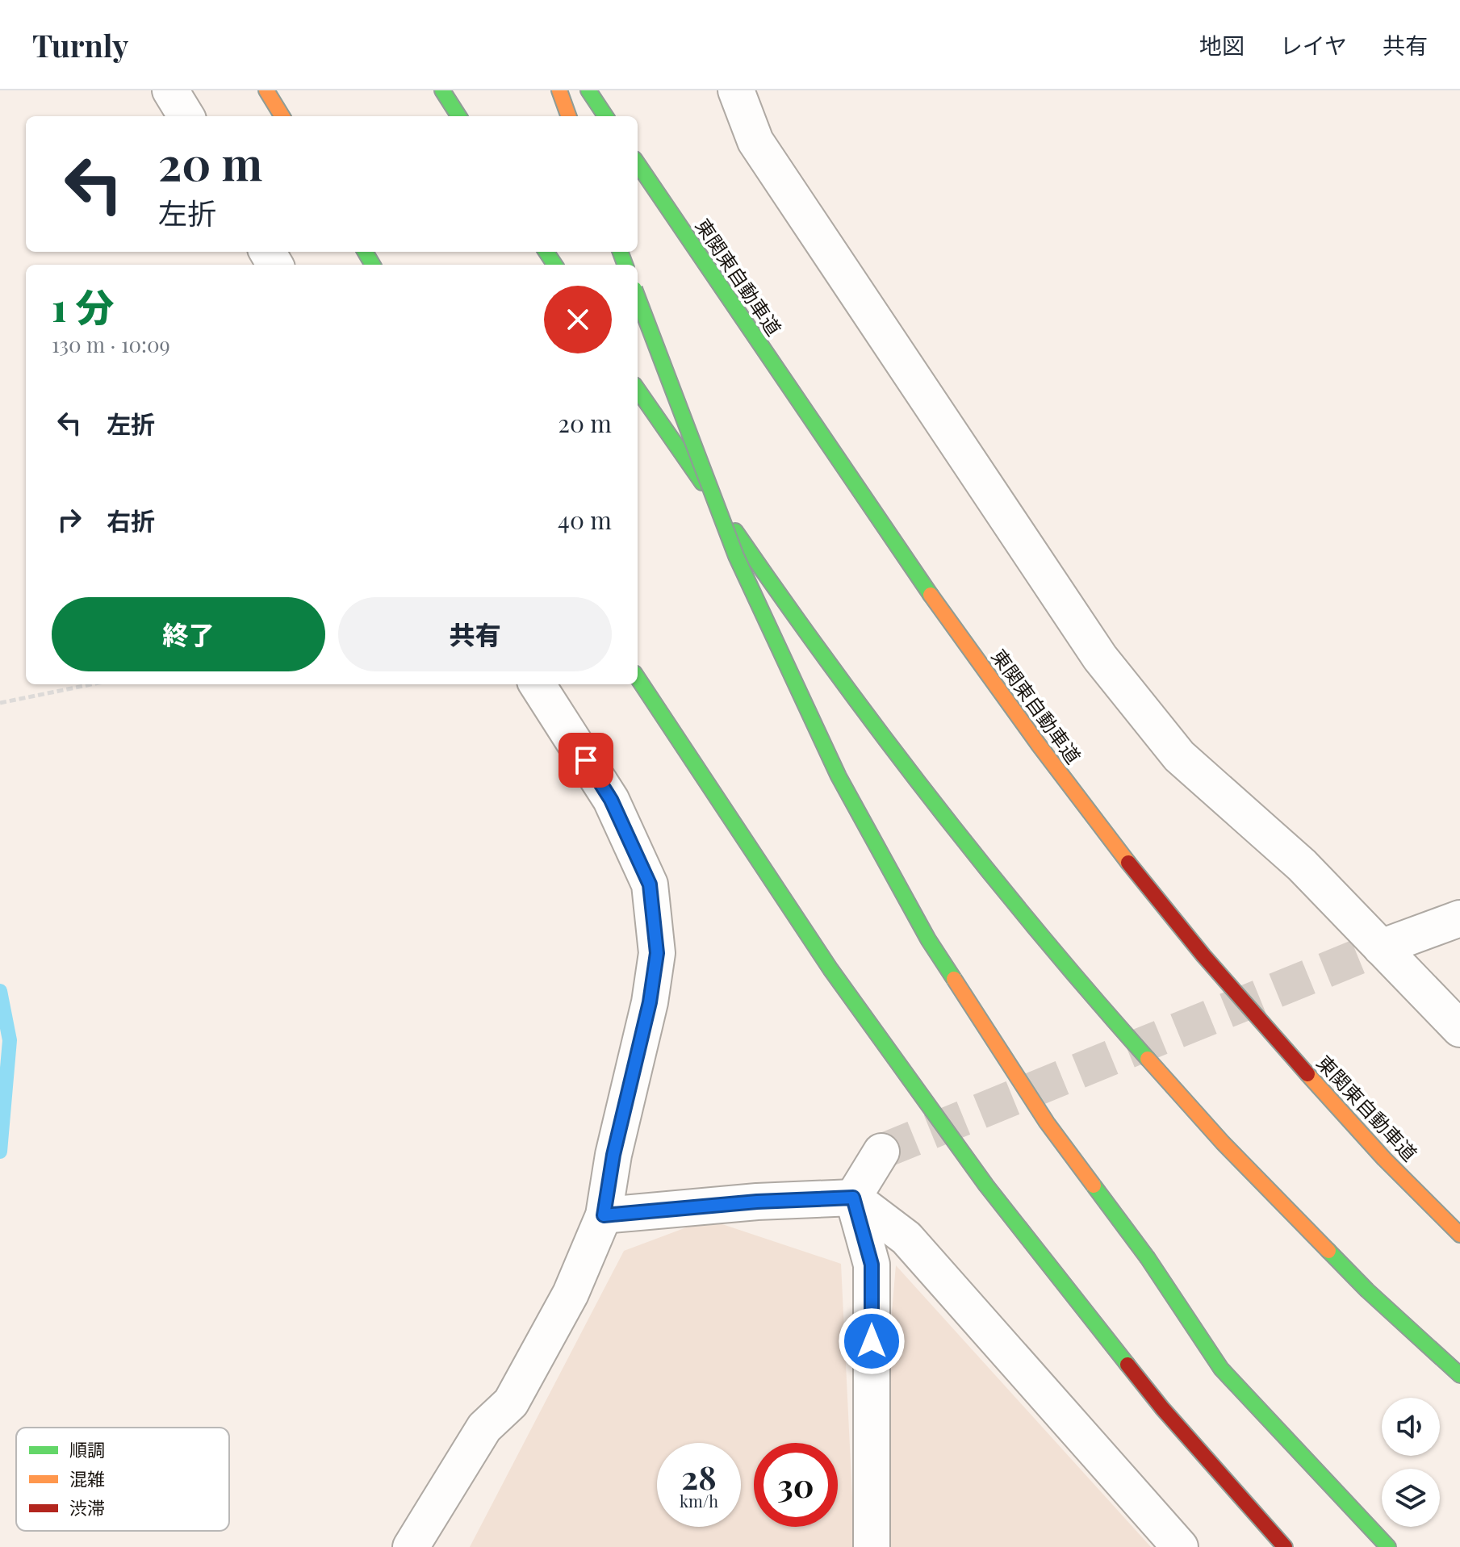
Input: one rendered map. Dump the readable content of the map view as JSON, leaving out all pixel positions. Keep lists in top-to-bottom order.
{
  "streets": {
    "highway": ["東関東自動車道"]
  },
  "legend": ["順調", "混雑", "渋滞"],
  "page": {
    "header": "Turnly",
    "nav": ["地図", "レイヤ", "共有"],
    "turn": ["20 m", "左折"],
    "heading": ["1 分", "130 m · 10:09"],
    "list": [
      {
        "name": "左折",
        "value": "20 m"
      },
      {
        "name": "右折",
        "value": "40 m"
      }
    ],
    "buttons": ["終了", "共有"],
    "speed": "28 km/h",
    "limit": "30"
  }
}
